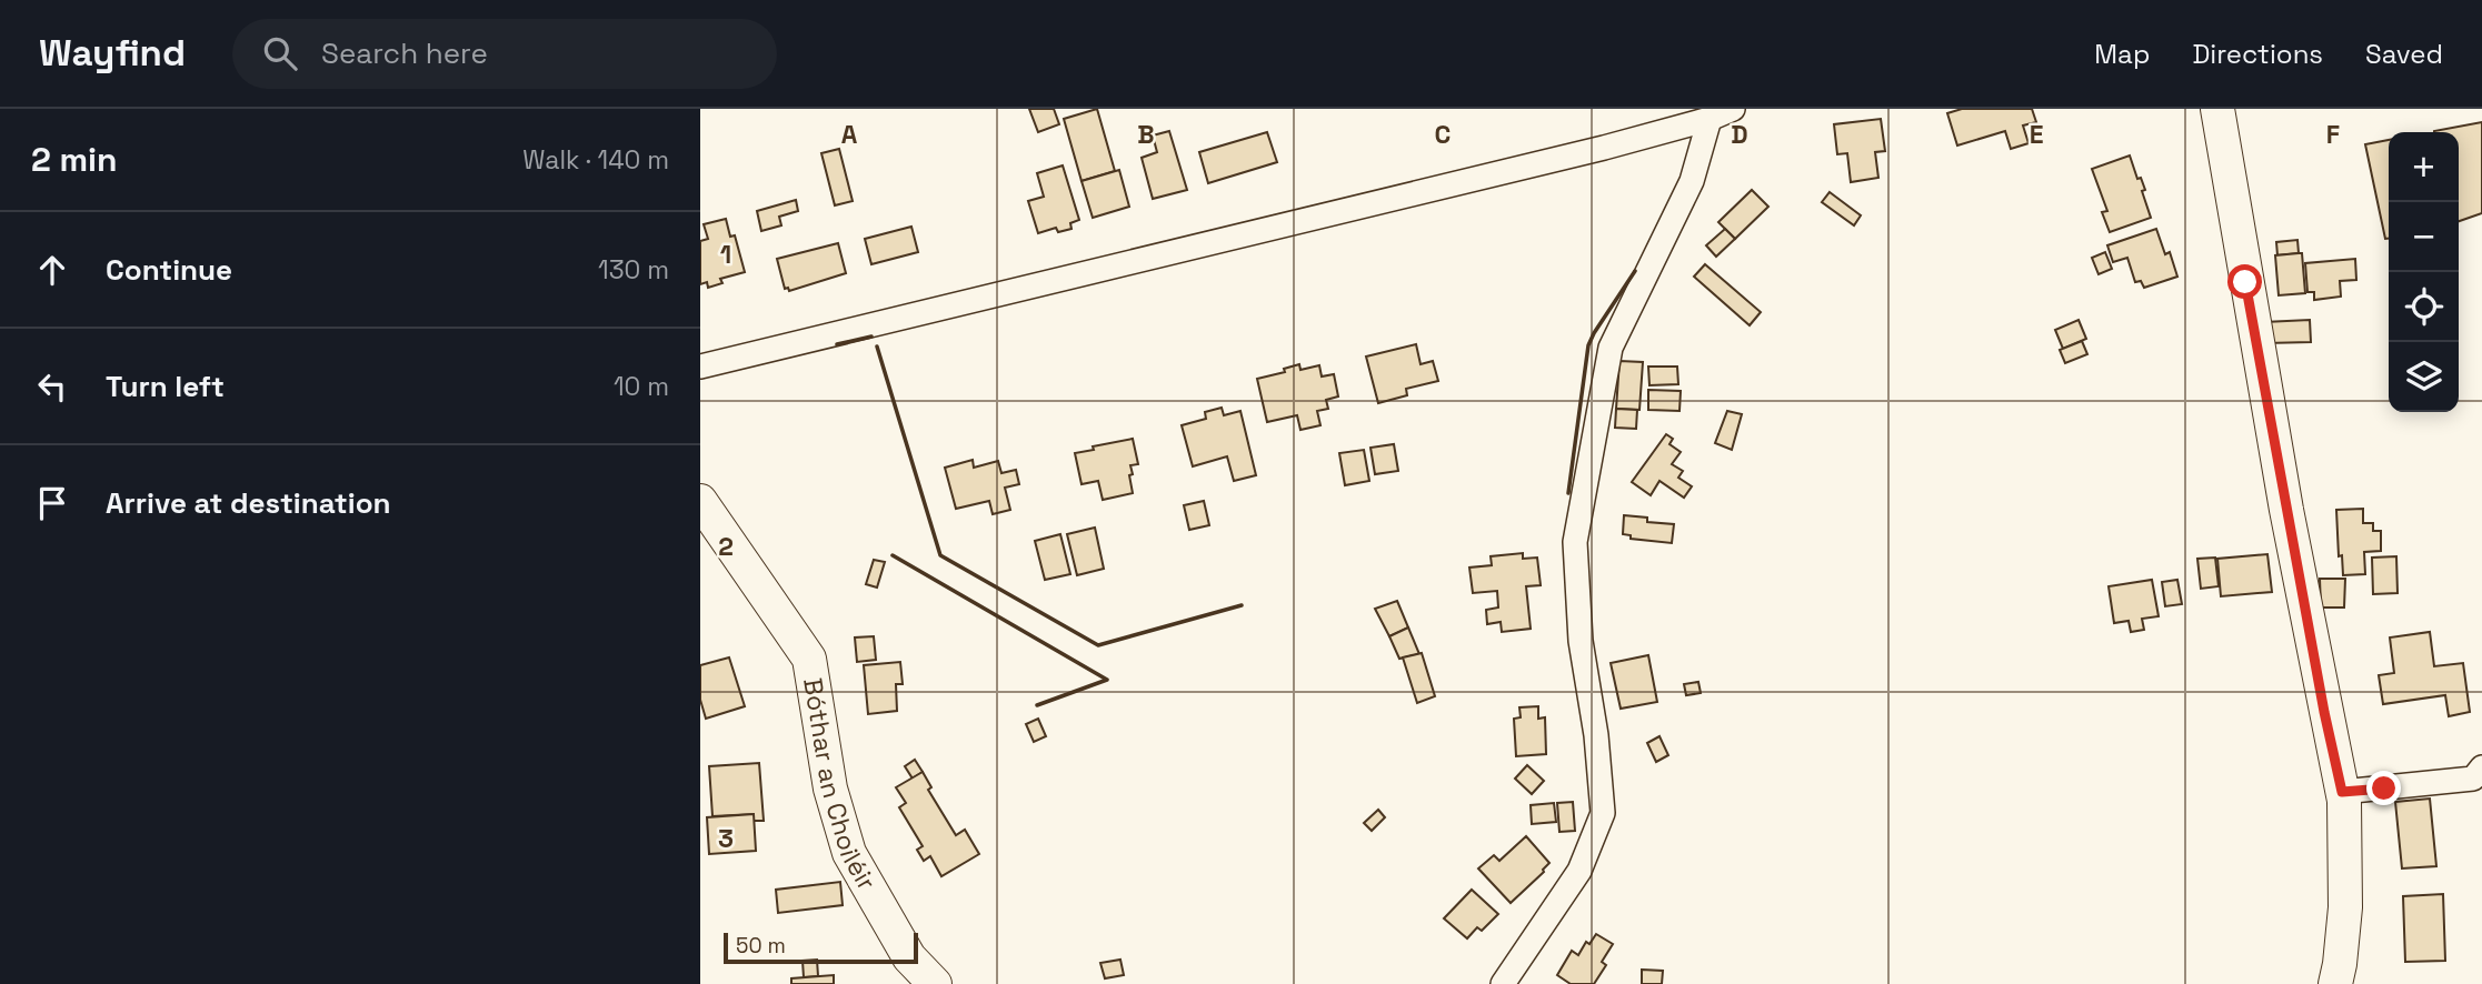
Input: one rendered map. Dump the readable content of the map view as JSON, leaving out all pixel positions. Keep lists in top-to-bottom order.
{
  "streets": {
    "street": ["Bóthar an Choiléir"]
  },
  "scale_bar": "50 m",
  "page": {
    "header": "Wayfind",
    "search": "Search here",
    "nav": ["Map", "Directions", "Saved"],
    "heading": ["2 min", "Walk · 140 m"],
    "map_buttons": ["+", "−"],
    "list": [
      ["Continue", "130 m"],
      ["Turn left", "10 m"],
      "Arrive at destination"
    ],
    "scale": "50 m"
  },
  "grid": {
    "columns": [
      "A",
      "B",
      "C",
      "D",
      "E",
      "F"
    ],
    "rows": ["1", "2", "3"]
  }
}
